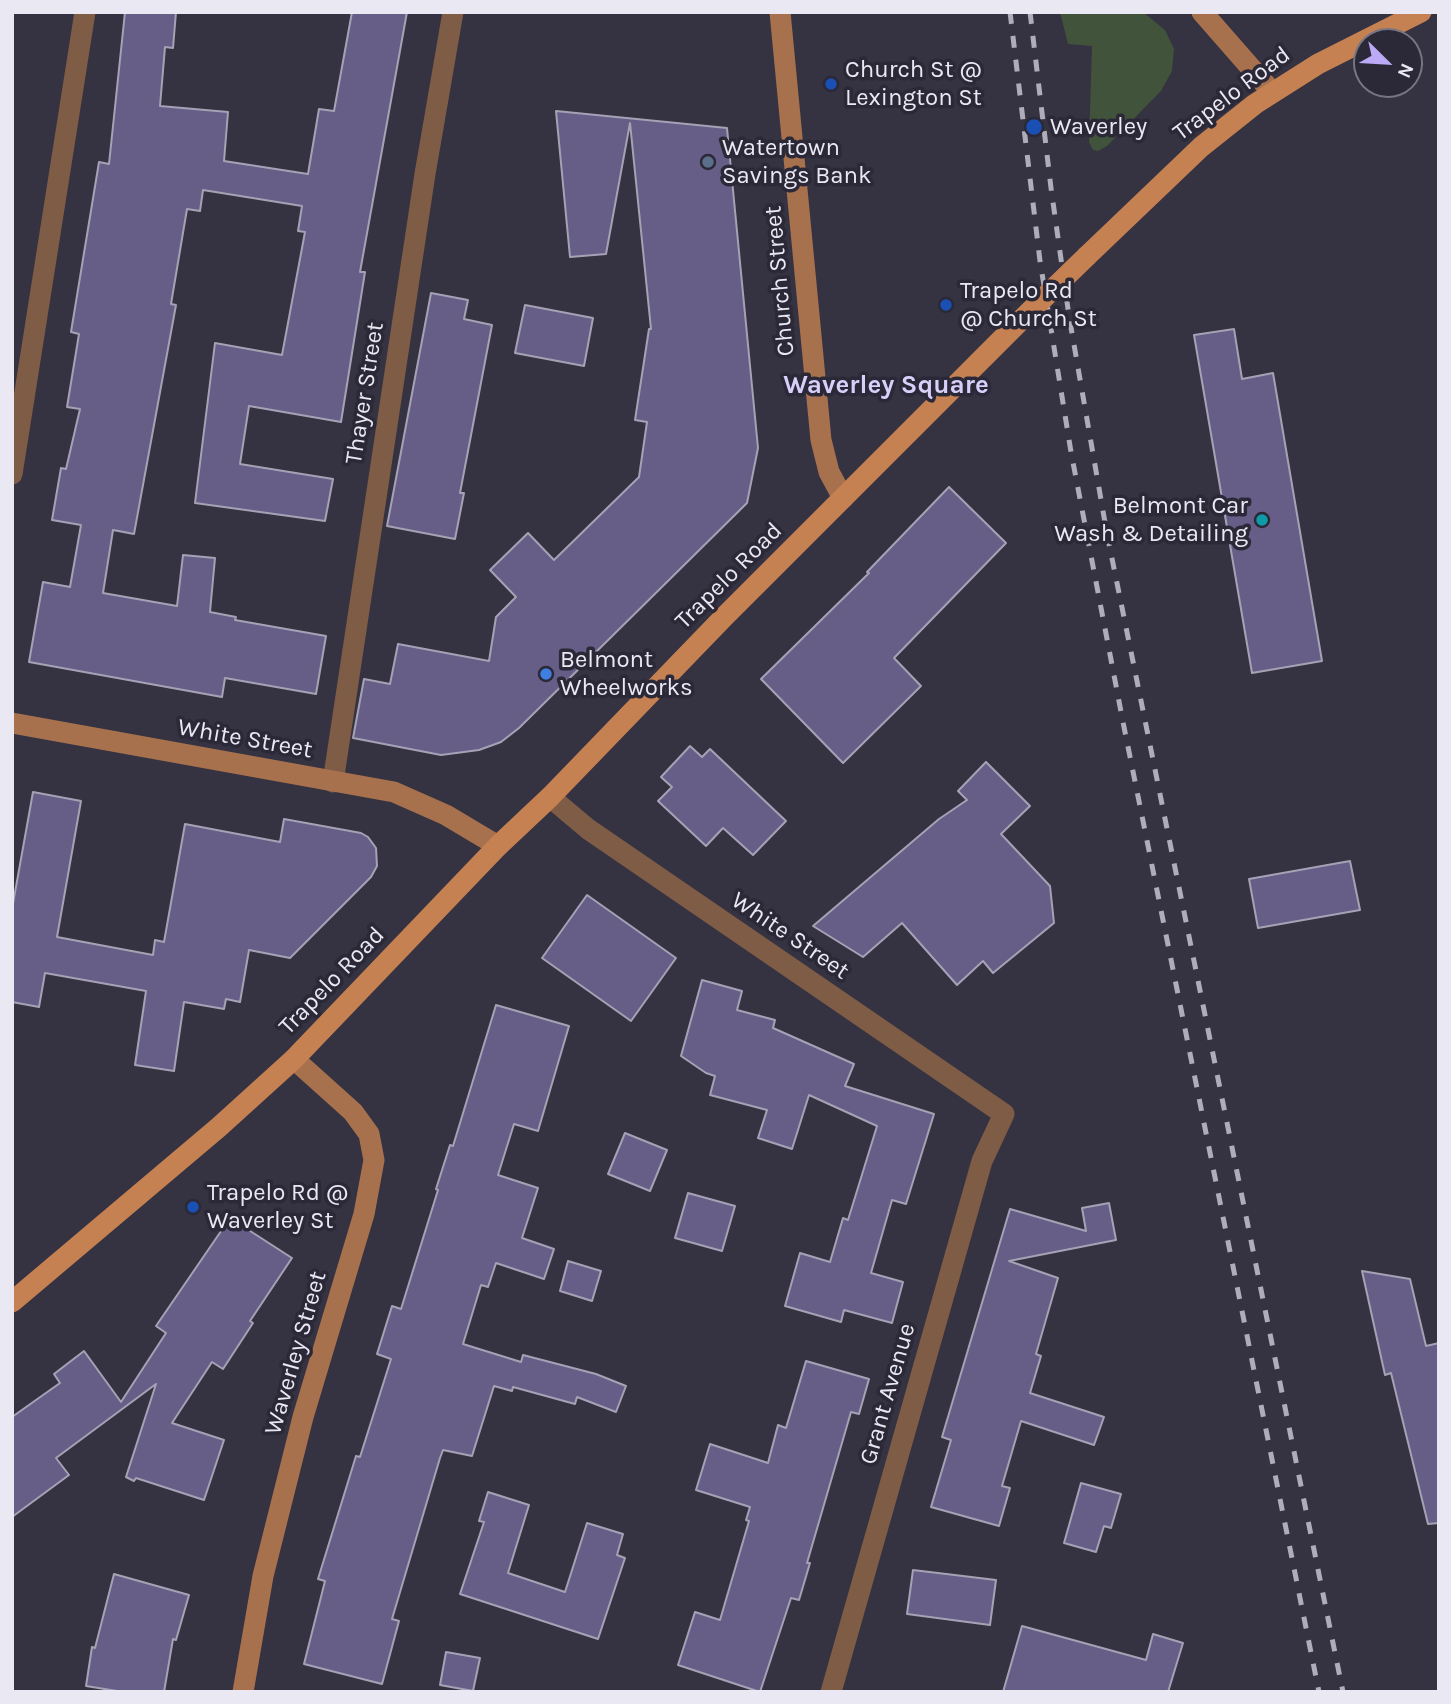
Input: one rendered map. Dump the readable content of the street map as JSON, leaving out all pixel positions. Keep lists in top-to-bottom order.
{
  "streets": {
    "main road": ["Trapelo Road"],
    "street": [
      "Church Street",
      "Thayer Street",
      "White Street",
      "Waverley Street",
      "Grant Avenue"
    ]
  },
  "crossings": [
    ["Trapelo Road", "Church Street"],
    ["Trapelo Road", "White Street"],
    ["Trapelo Road", "Waverley Street"],
    ["Thayer Street", "White Street"],
    ["White Street", "Grant Avenue"]
  ],
  "districts": ["Waverley Square"],
  "places": [
    "Church St @ Lexington St",
    "Waverley",
    "Watertown Savings Bank",
    "Trapelo Rd @ Church St",
    "Belmont Car Wash & Detailing",
    "Belmont Wheelworks",
    "Trapelo Rd @ Waverley St"
  ],
  "north": "bottom right"
}
